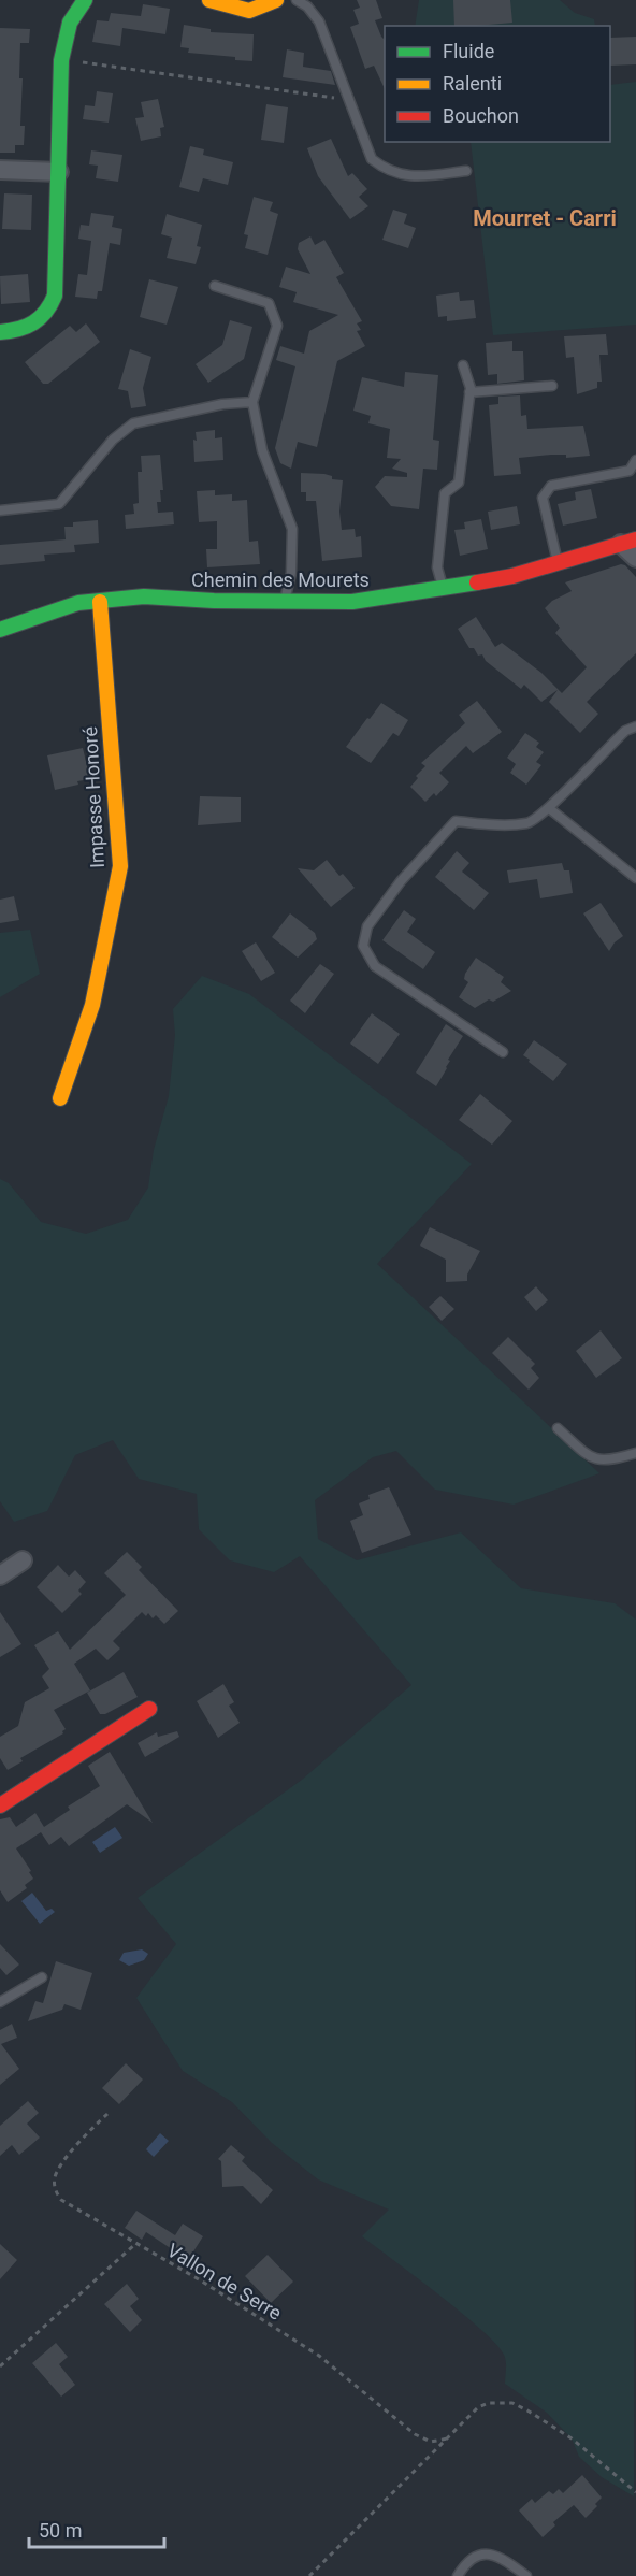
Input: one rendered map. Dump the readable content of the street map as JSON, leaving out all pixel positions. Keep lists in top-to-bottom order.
{
  "streets": {
    "street": ["Chemin des Mourets", "Impasse Honoré"],
    "path": ["Vallon de Serre"]
  },
  "crossings": [
    ["Chemin des Mourets", "Impasse Honoré"]
  ],
  "districts": ["Mourret - Carri"],
  "legend": ["Fluide", "Ralenti", "Bouchon"],
  "scale_bar": "50 m"
}
